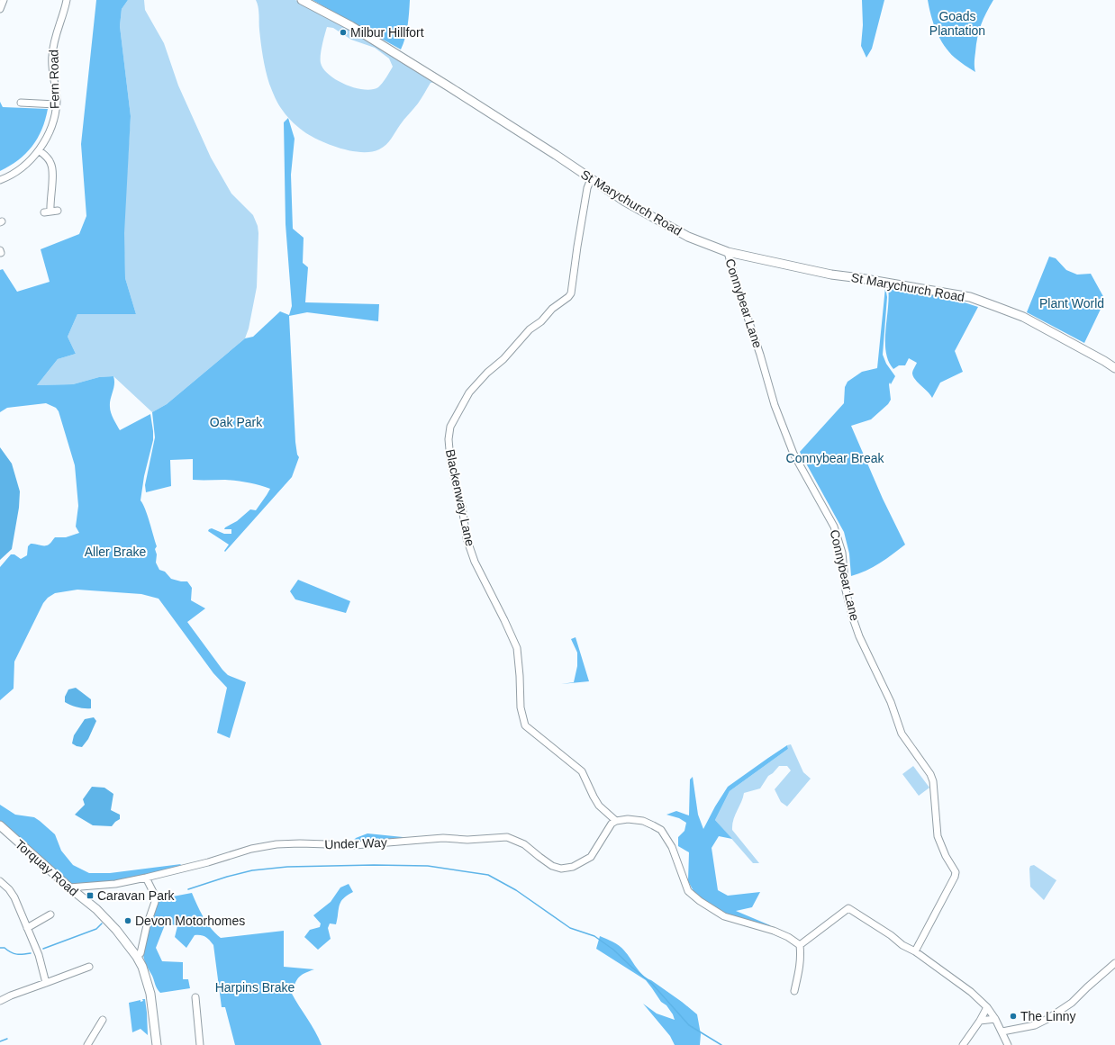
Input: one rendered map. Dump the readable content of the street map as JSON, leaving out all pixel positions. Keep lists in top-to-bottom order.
{
  "streets": {
    "street": [
      "Fern Road",
      "St Marychurch Road",
      "Connybear Lane",
      "Blackenway Lane",
      "Under Way",
      "Torquay Road"
    ]
  },
  "crossings": [
    ["St Marychurch Road", "Connybear Lane"],
    ["St Marychurch Road", "Blackenway Lane"],
    ["Blackenway Lane", "Under Way"],
    ["Under Way", "Torquay Road"]
  ],
  "parks": [
    "Goads Plantation",
    "Plant World",
    "Oak Park",
    "Connybear Break",
    "Aller Brake",
    "Harpins Brake"
  ],
  "places": {
    "other": ["Milbur Hillfort", "Devon Motorhomes", "The Linny"],
    "transit": ["Caravan Park"]
  }
}
